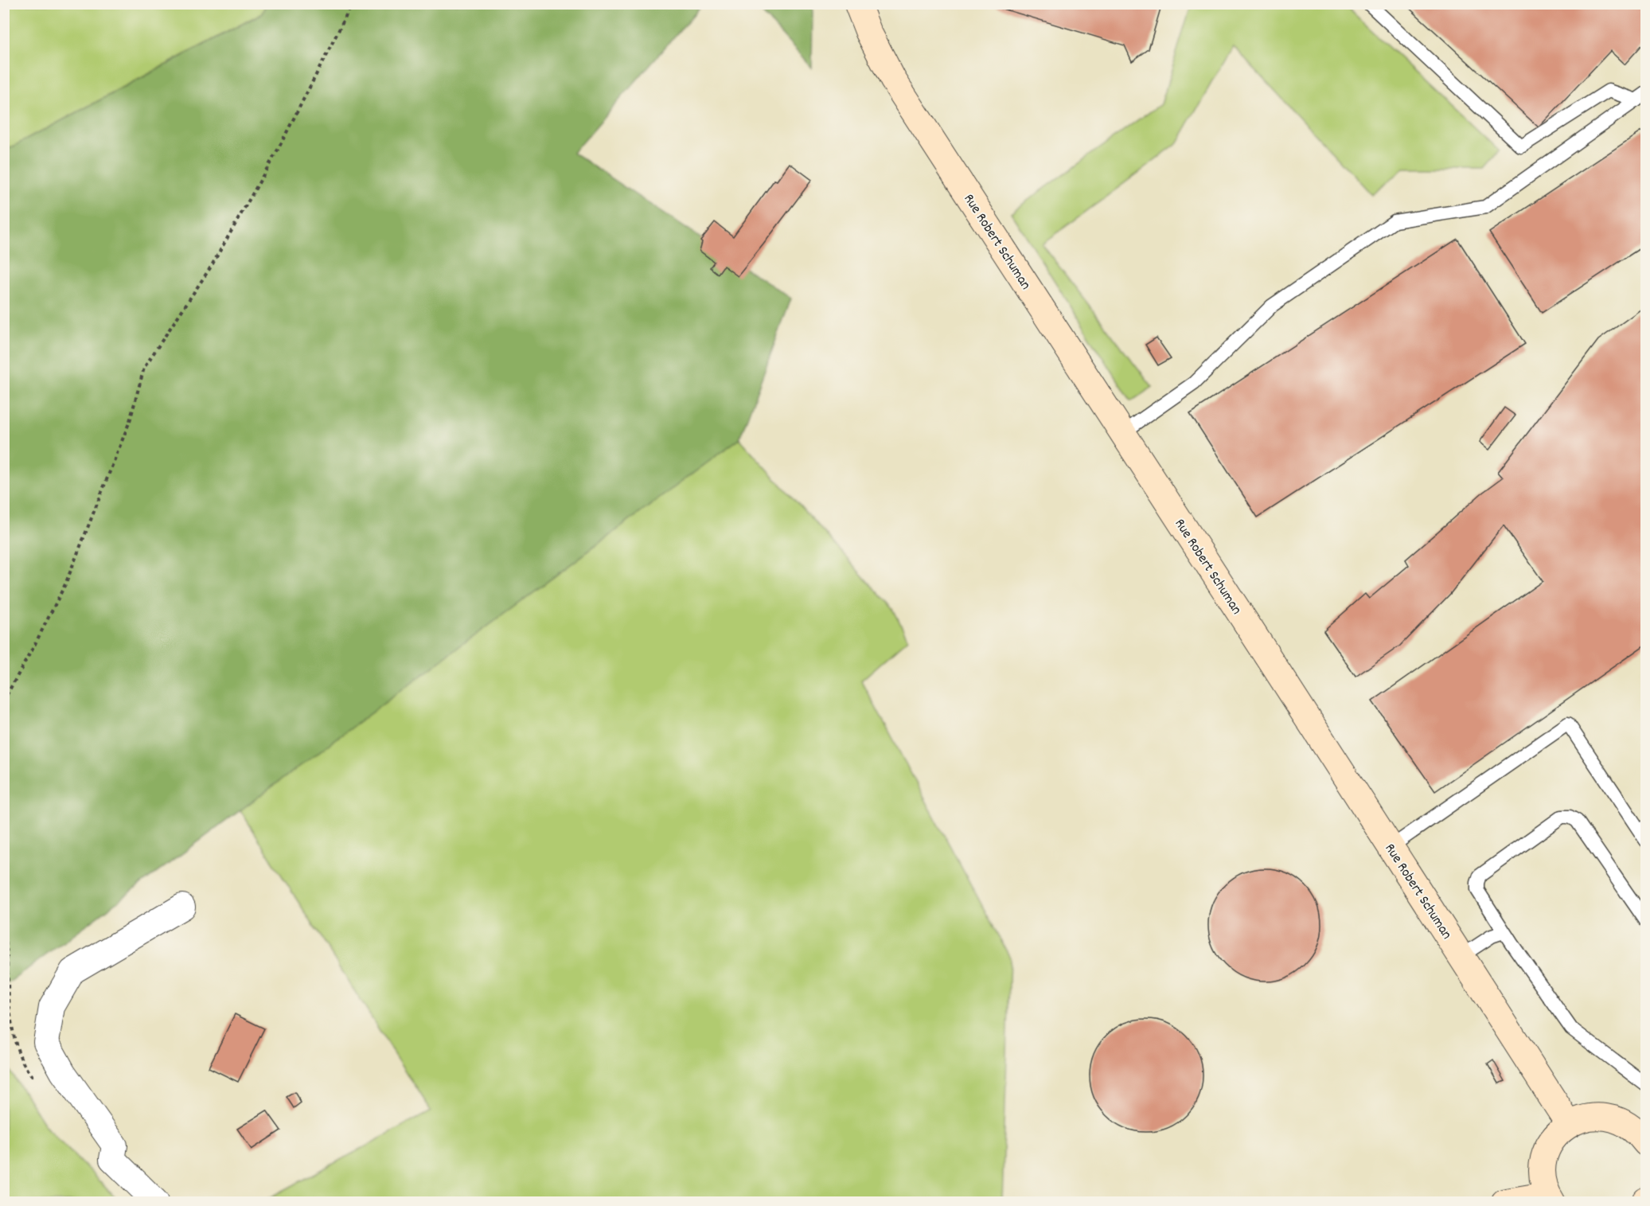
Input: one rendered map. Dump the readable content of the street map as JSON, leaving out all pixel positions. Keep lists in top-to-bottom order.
{
  "streets": {
    "street": ["Rue Robert Schuman"]
  }
}
